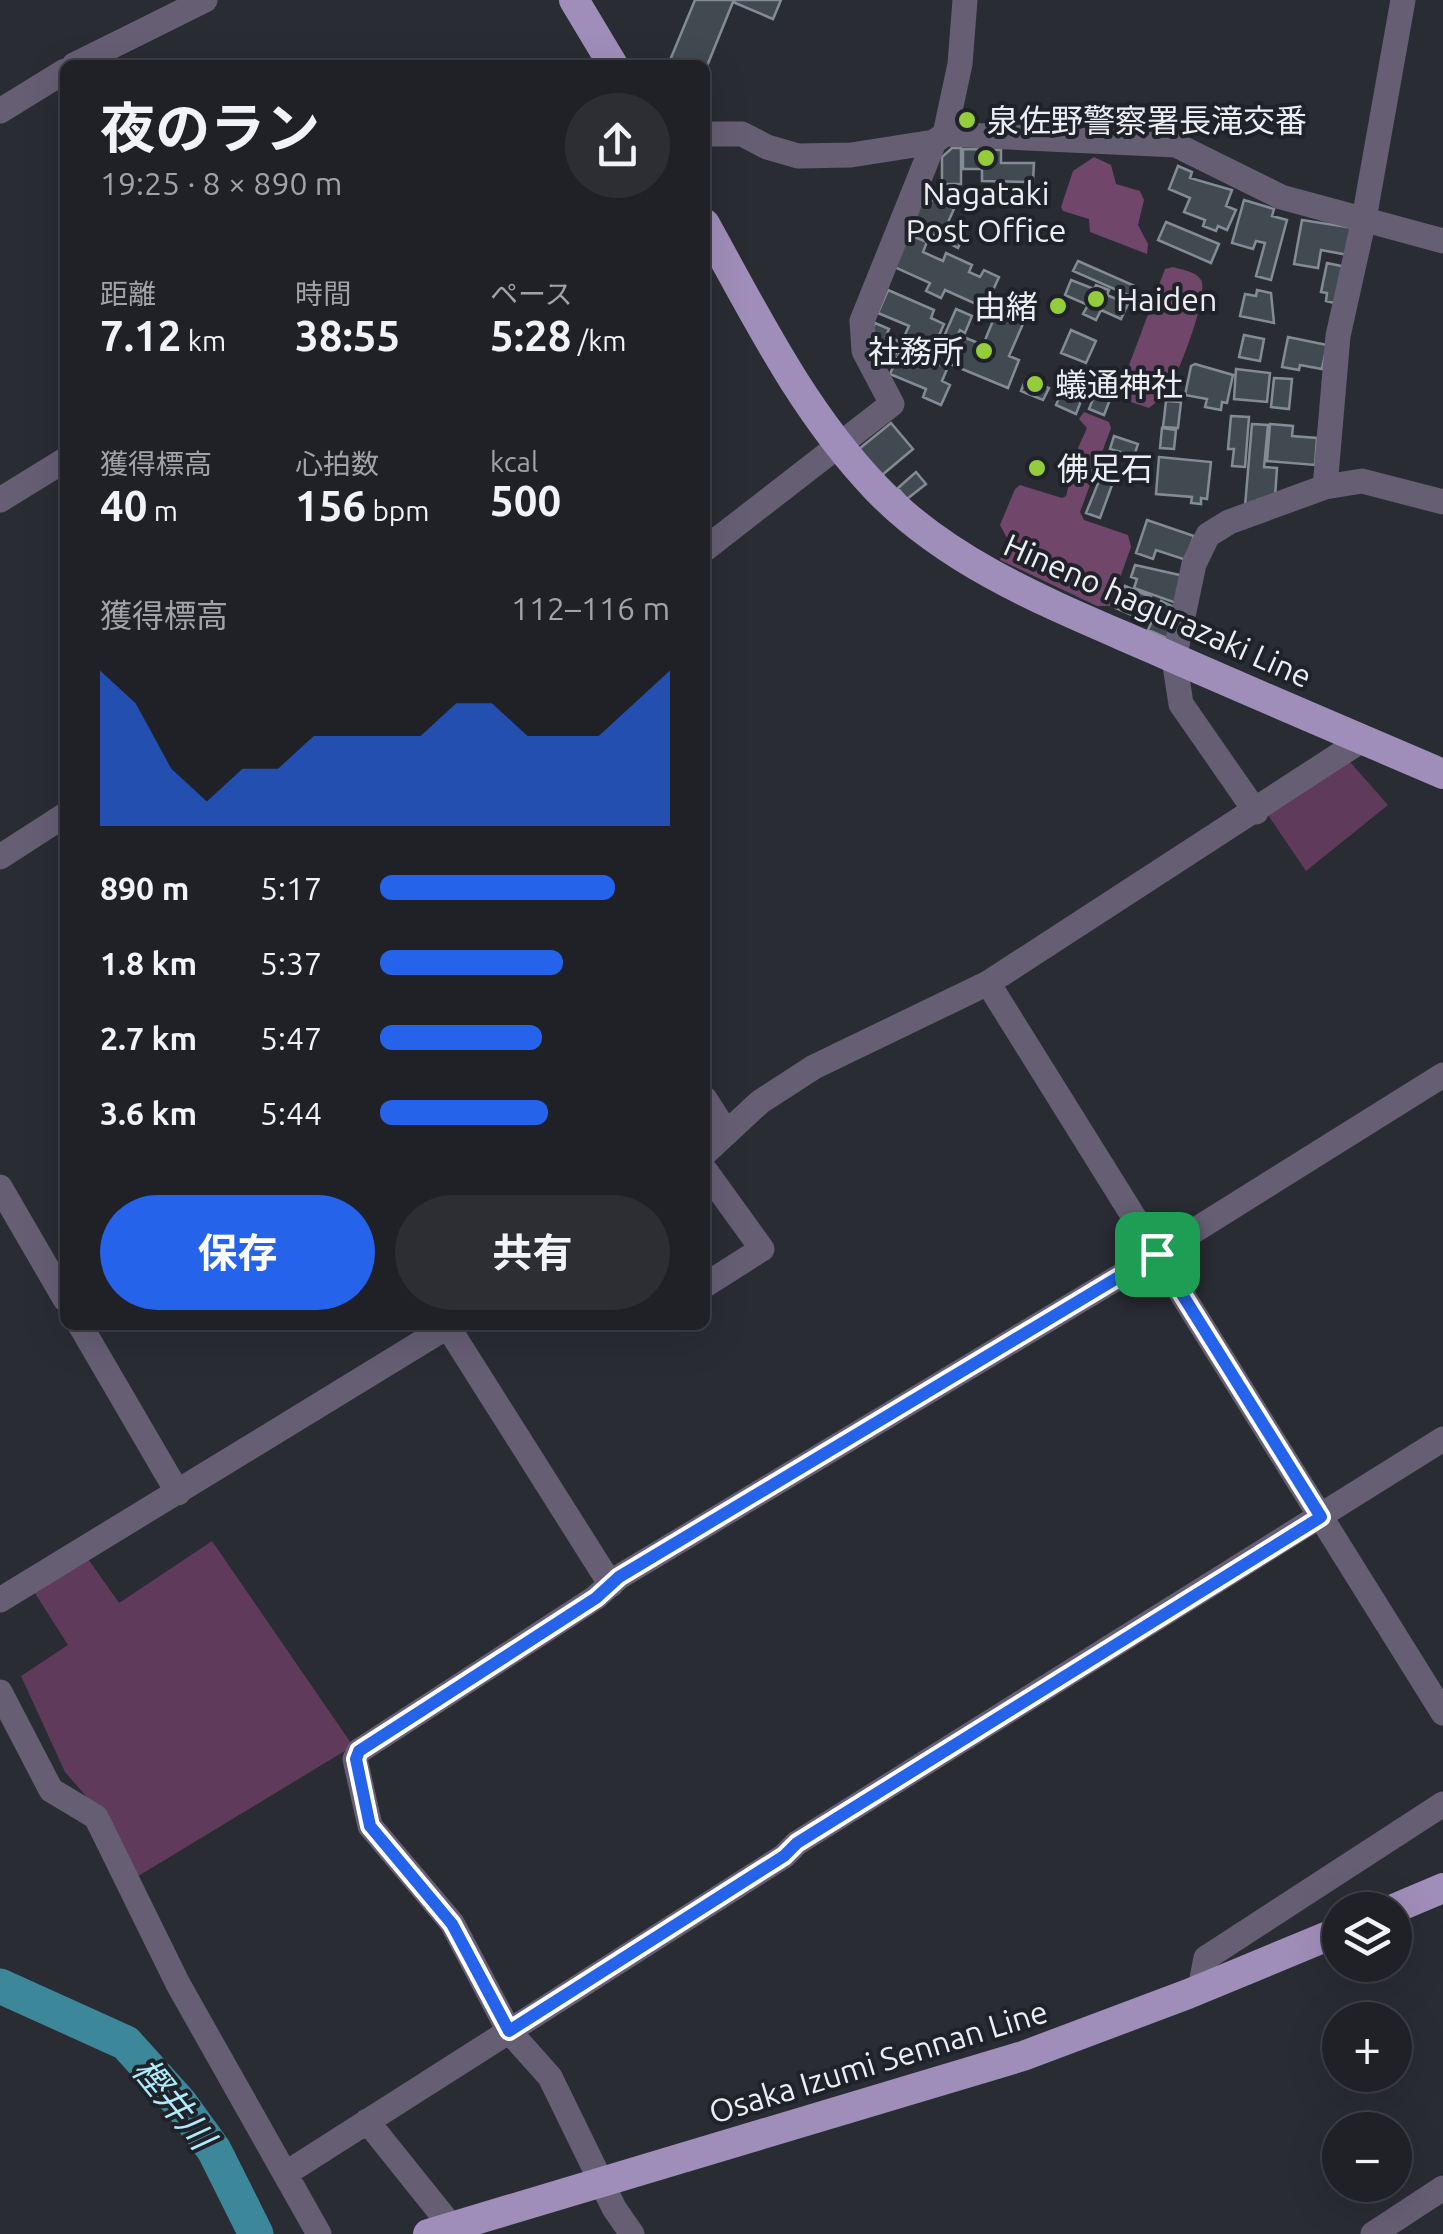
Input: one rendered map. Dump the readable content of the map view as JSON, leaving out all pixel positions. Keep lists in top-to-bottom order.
{
  "streets": {
    "main road": ["Hineno hagurazaki Line", "Osaka Izumi Sennan Line"]
  },
  "water": ["樫井川"],
  "places": [
    "泉佐野警察署長滝交番",
    "Nagataki Post Office",
    "Haiden",
    "由緒",
    "社務所",
    "蟻通神社",
    "佛足石"
  ],
  "page": {
    "heading": ["夜のラン", "19:25 · 8 × 890 m"],
    "stats": [
      ["距離", "7.12 km"],
      ["時間", "38:55"],
      ["ペース", "5:28 /km"],
      ["獲得標高", "40 m"],
      ["心拍数", "156 bpm"],
      ["kcal", "500"]
    ],
    "chart": ["獲得標高", "112–116 m"],
    "list": [
      {
        "name": "890 m",
        "note": "5:17"
      },
      {
        "name": "1.8 km",
        "note": "5:37"
      },
      {
        "name": "2.7 km",
        "note": "5:47"
      },
      {
        "name": "3.6 km",
        "note": "5:44"
      }
    ],
    "buttons": ["保存", "共有"],
    "map_buttons": ["+", "−"]
  }
}
